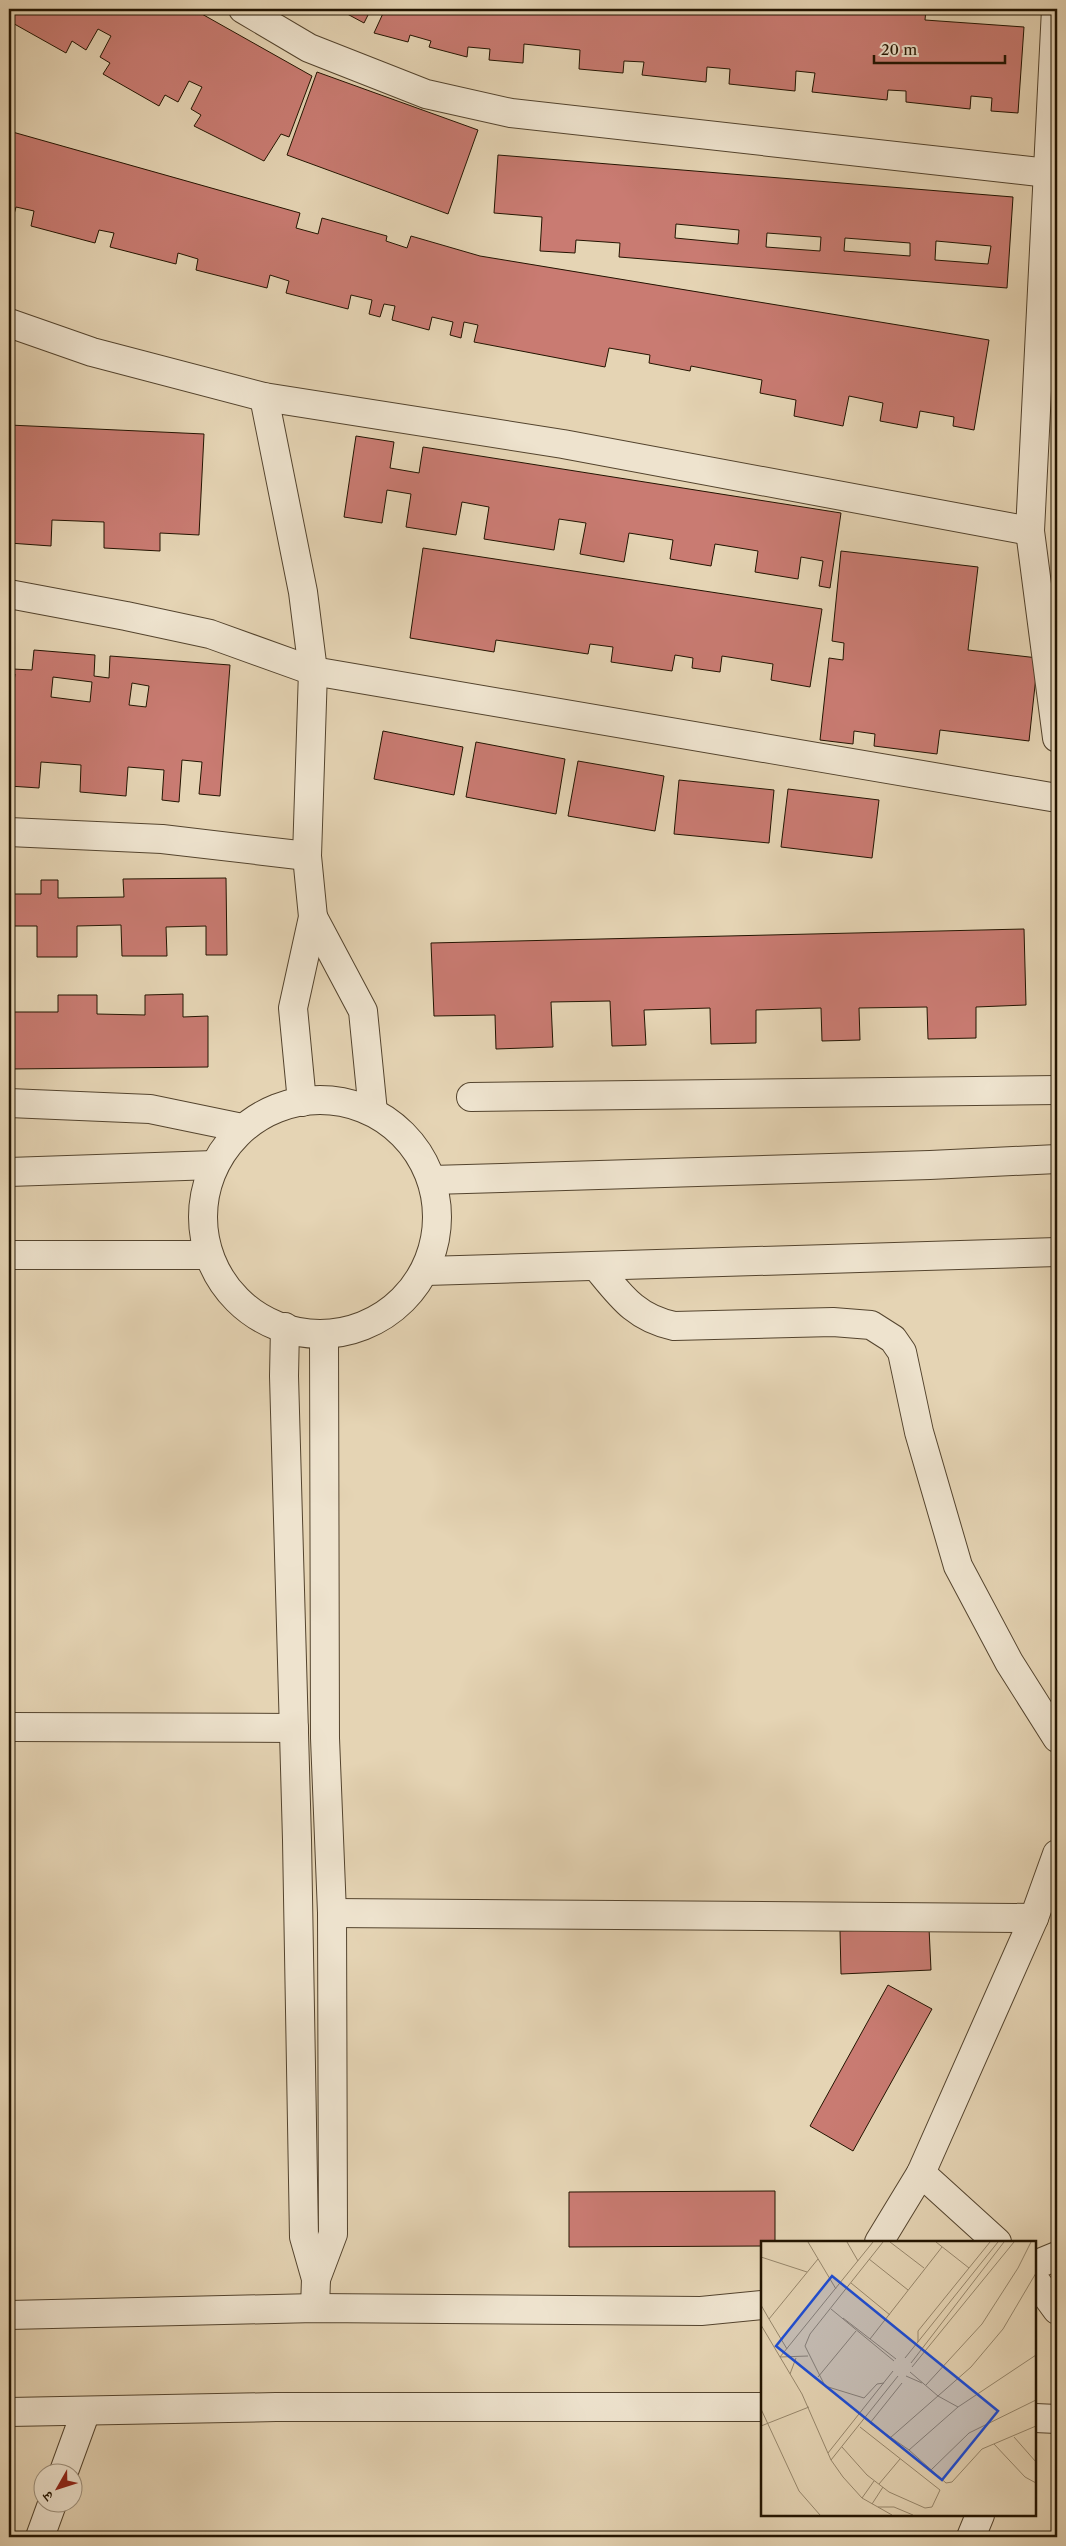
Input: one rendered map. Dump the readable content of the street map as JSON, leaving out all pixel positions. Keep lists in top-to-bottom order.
{
  "scale_bar": "20 m",
  "north": "bottom left"
}
